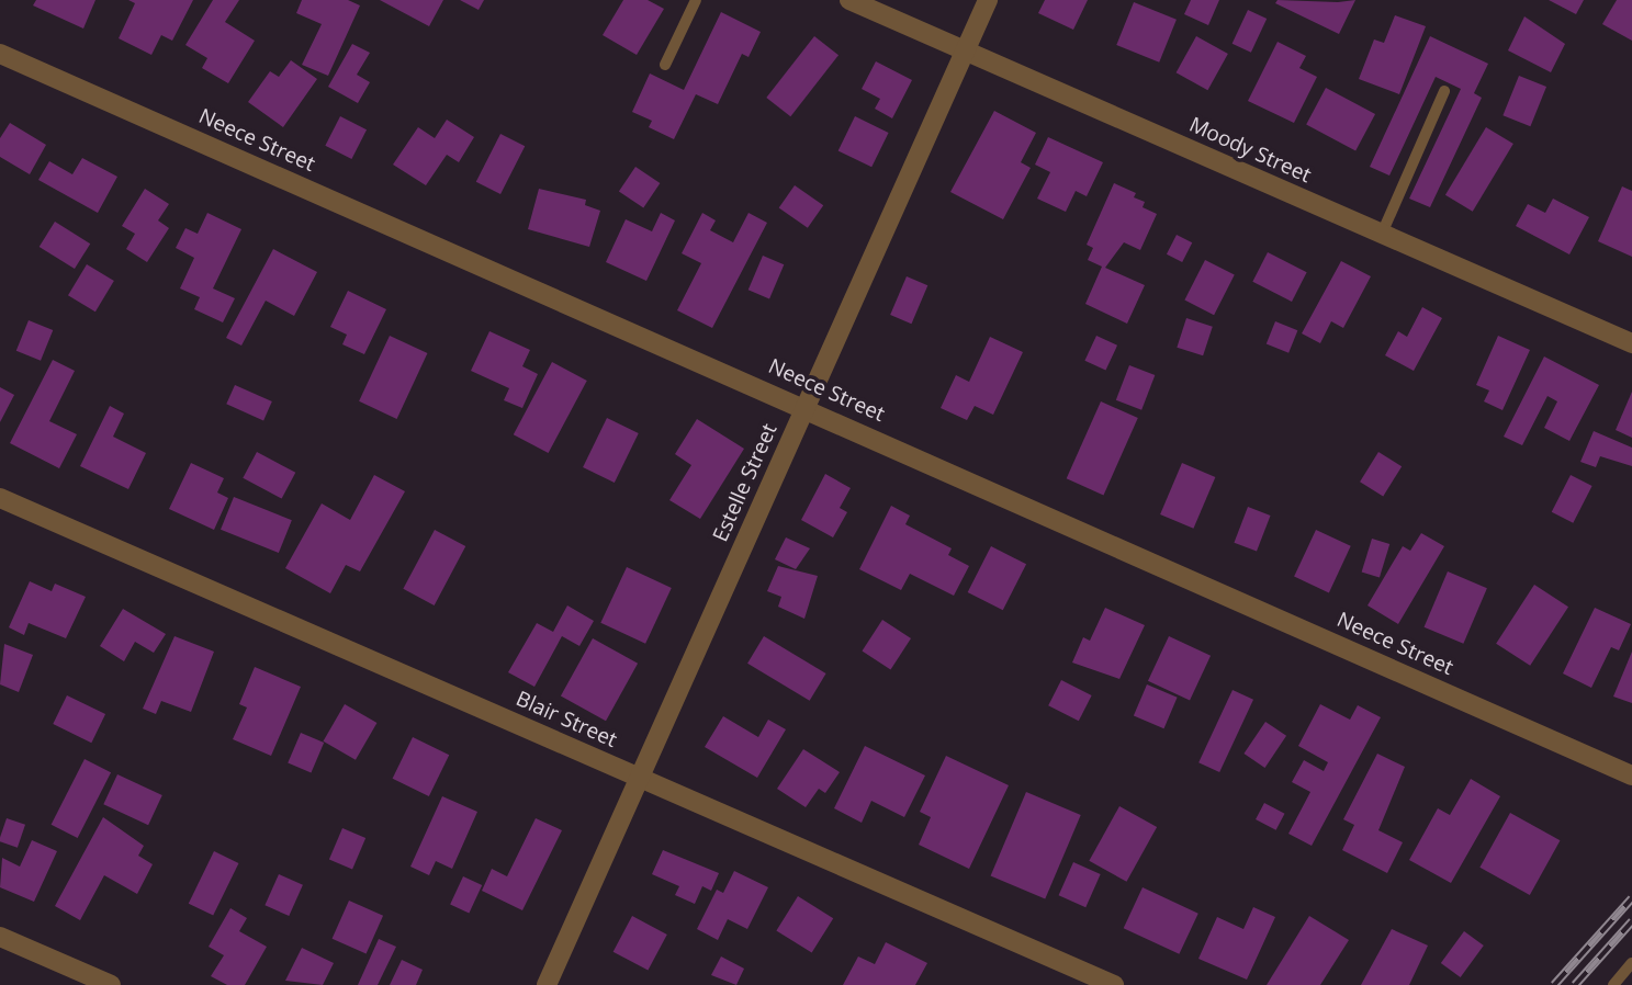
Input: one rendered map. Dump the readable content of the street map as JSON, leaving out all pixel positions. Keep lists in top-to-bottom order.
{
  "streets": {
    "street": [
      "Neece Street",
      "Moody Street",
      "Estelle Street",
      "Blair Street"
    ]
  },
  "crossings": [
    ["Neece Street", "Estelle Street"],
    ["Moody Street", "Estelle Street"],
    ["Estelle Street", "Blair Street"]
  ]
}
